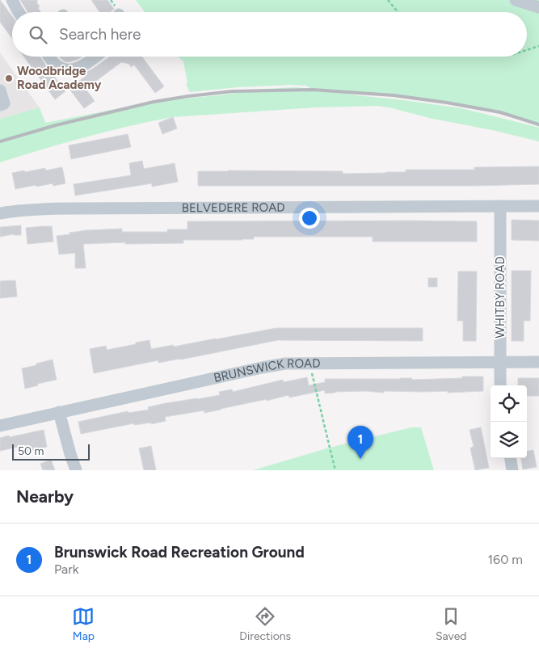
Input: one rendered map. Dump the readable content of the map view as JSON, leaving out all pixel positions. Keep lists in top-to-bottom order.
{
  "streets": {
    "street": ["BELVEDERE ROAD", "WHITBY ROAD", "BRUNSWICK ROAD"]
  },
  "crossings": [
    ["BELVEDERE ROAD", "WHITBY ROAD"],
    ["WHITBY ROAD", "BRUNSWICK ROAD"]
  ],
  "places": ["Woodbridge Road Academy"],
  "scale_bar": "50 m",
  "page": {
    "search": "Search here",
    "pins": "1",
    "scale": "50 m",
    "heading": "Nearby",
    "list": [
      {
        "mark": "1",
        "name": "Brunswick Road Recreation Ground",
        "note": "Park",
        "value": "160 m"
      }
    ],
    "nav": ["Map", "Directions", "Saved"]
  }
}
